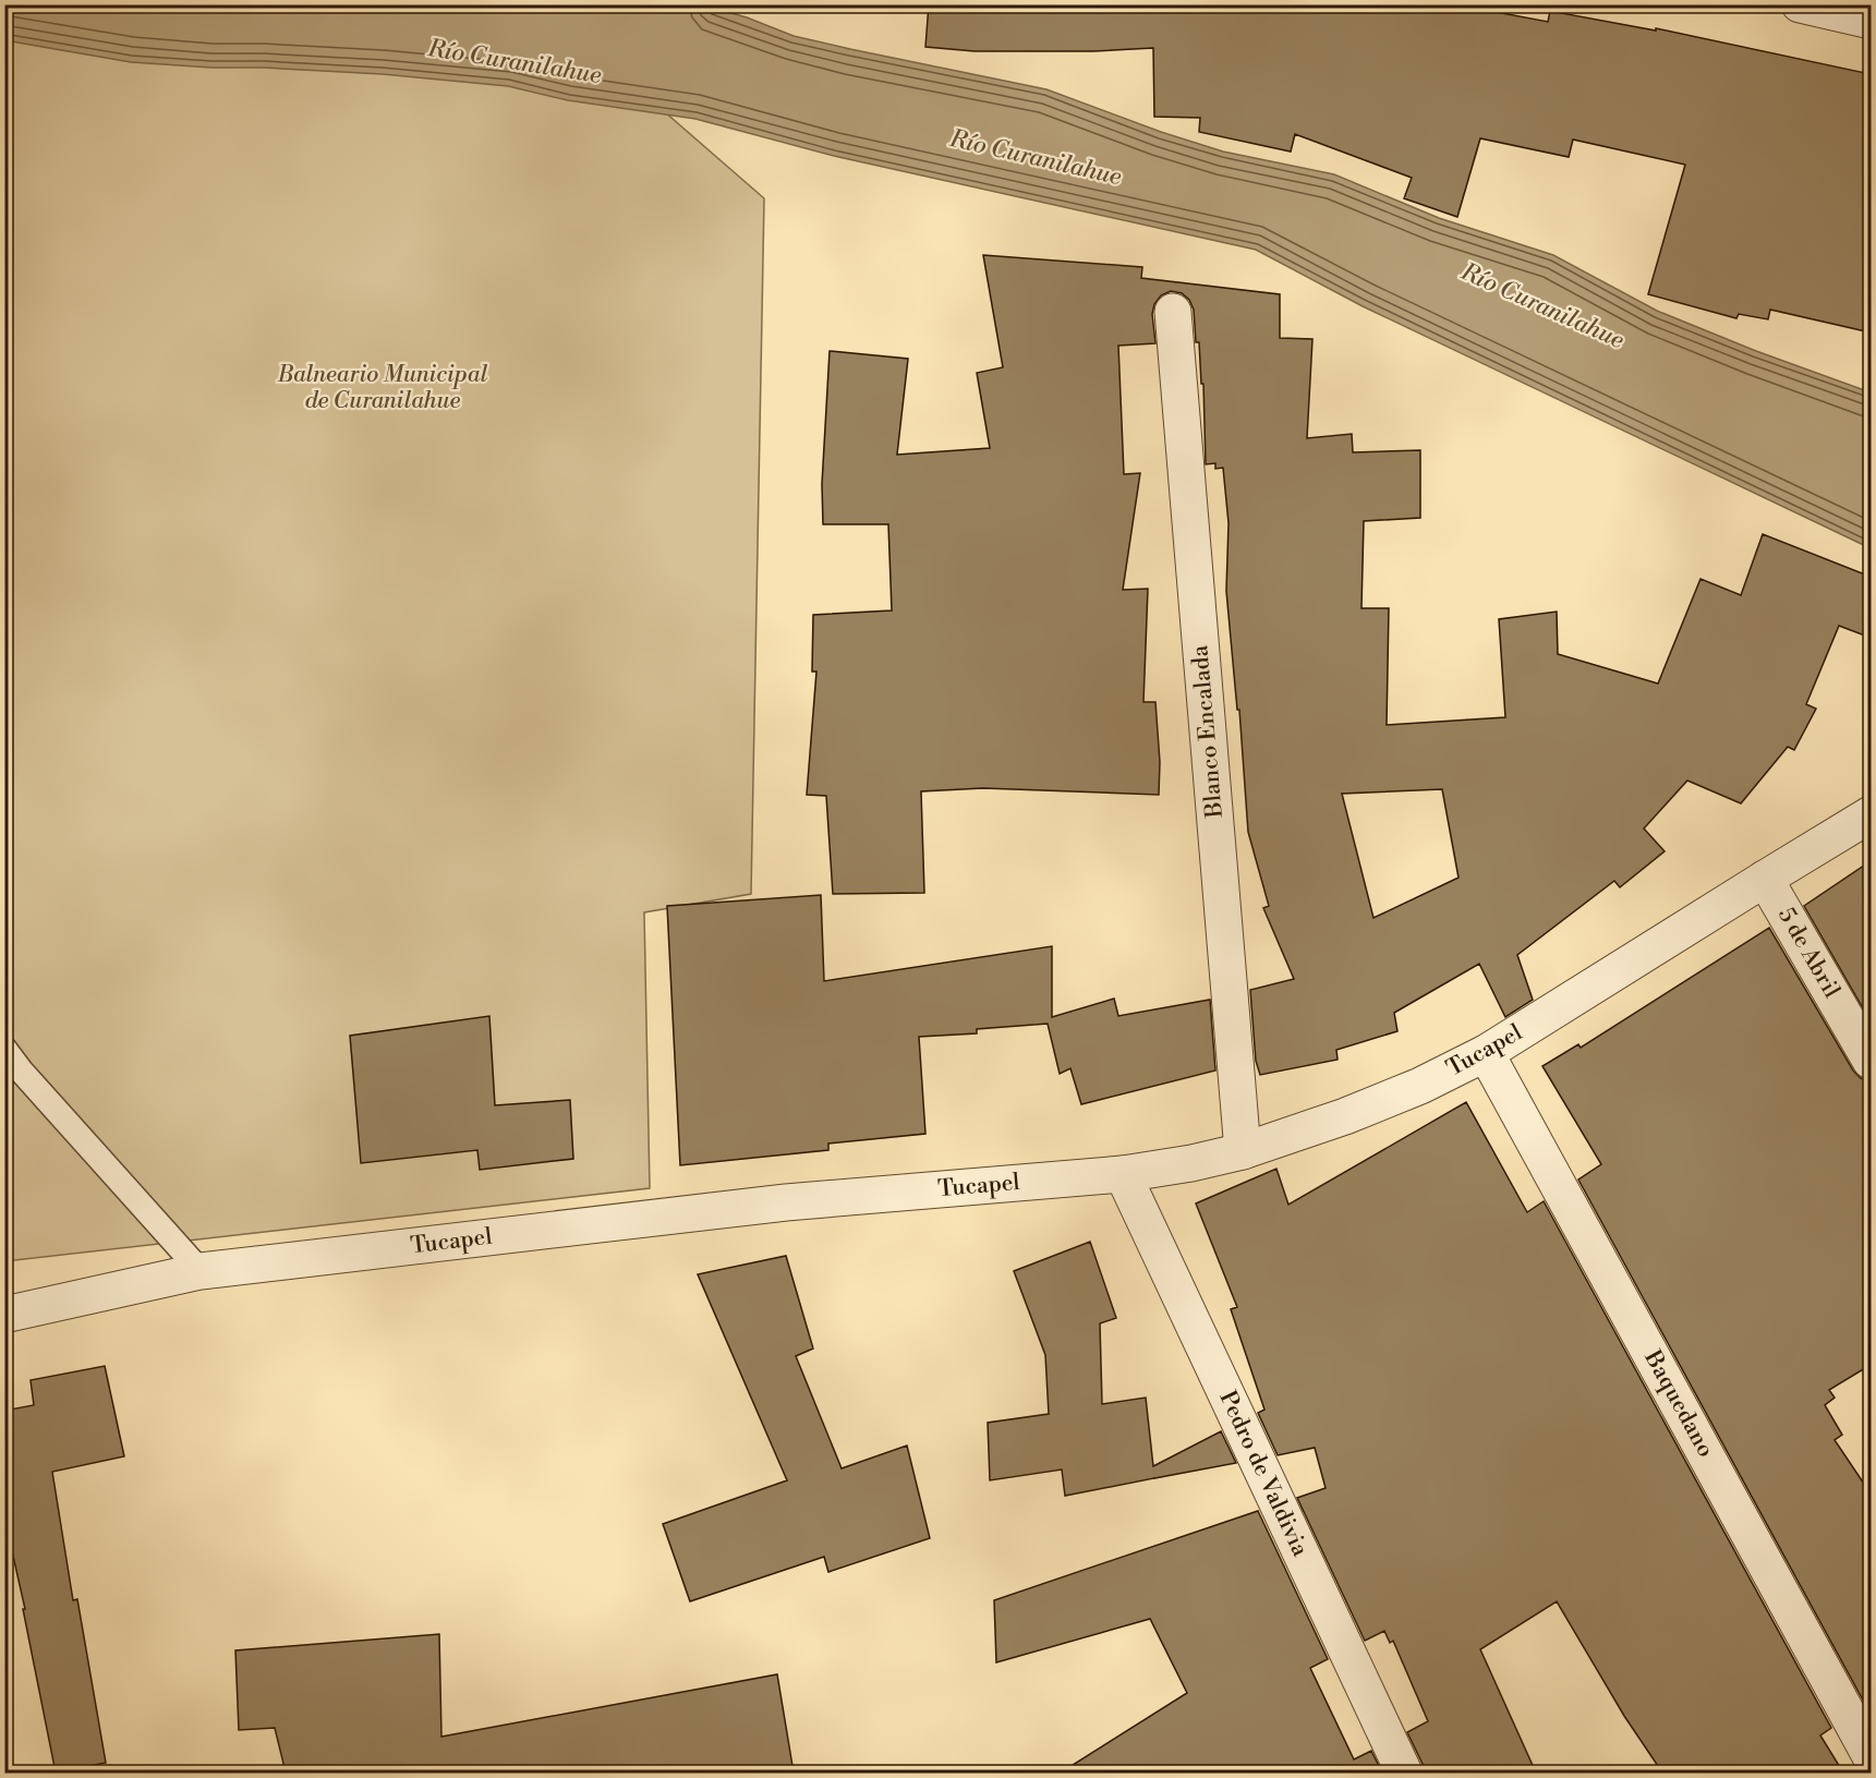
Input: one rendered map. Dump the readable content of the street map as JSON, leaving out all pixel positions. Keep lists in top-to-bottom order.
{
  "streets": {
    "street": [
      "Blanco Encalada",
      "5 de Abril",
      "Tucapel",
      "Baquedano",
      "Pedro de Valdivia"
    ]
  },
  "crossings": [
    ["Blanco Encalada", "Tucapel"],
    ["5 de Abril", "Tucapel"],
    ["Tucapel", "Baquedano"],
    ["Tucapel", "Pedro de Valdivia"]
  ],
  "water": ["Río Curanilahue"],
  "parks": ["Balneario Municipal de Curanilahue"]
}
